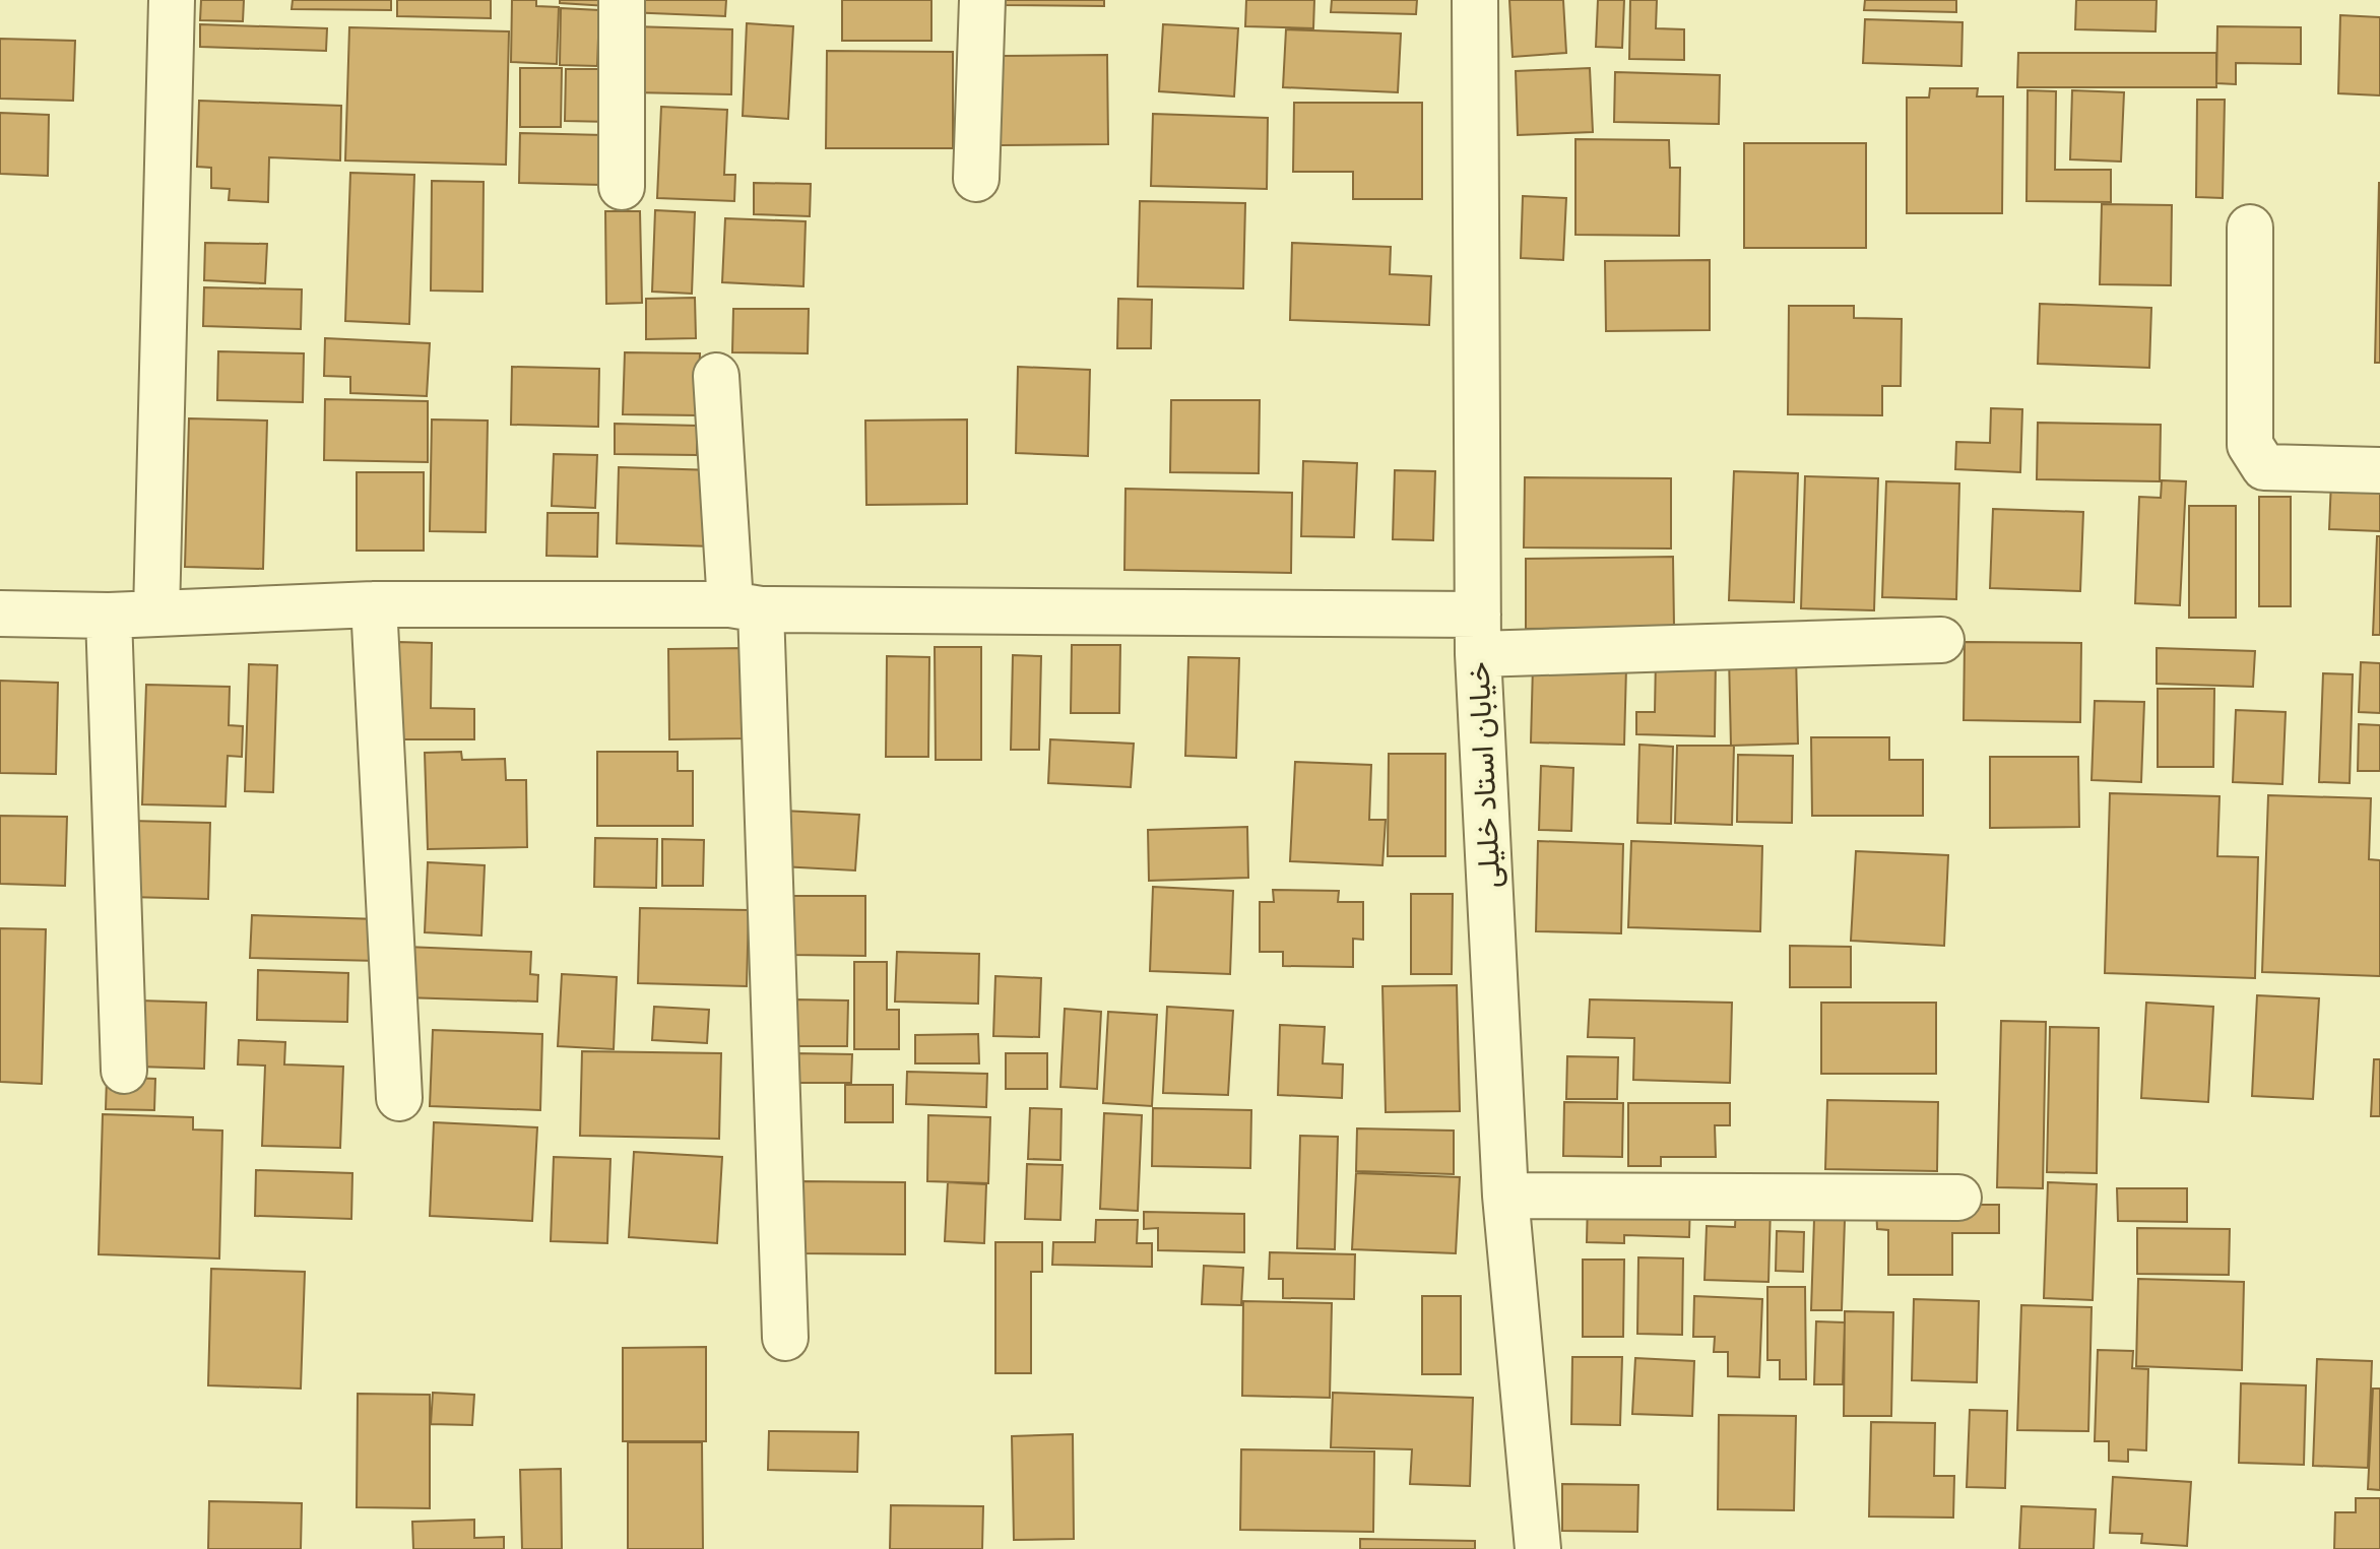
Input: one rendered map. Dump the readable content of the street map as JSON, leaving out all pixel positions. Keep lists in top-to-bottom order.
{
  "streets": {
    "street": ["خیابان استاد خلیلی"]
  }
}
